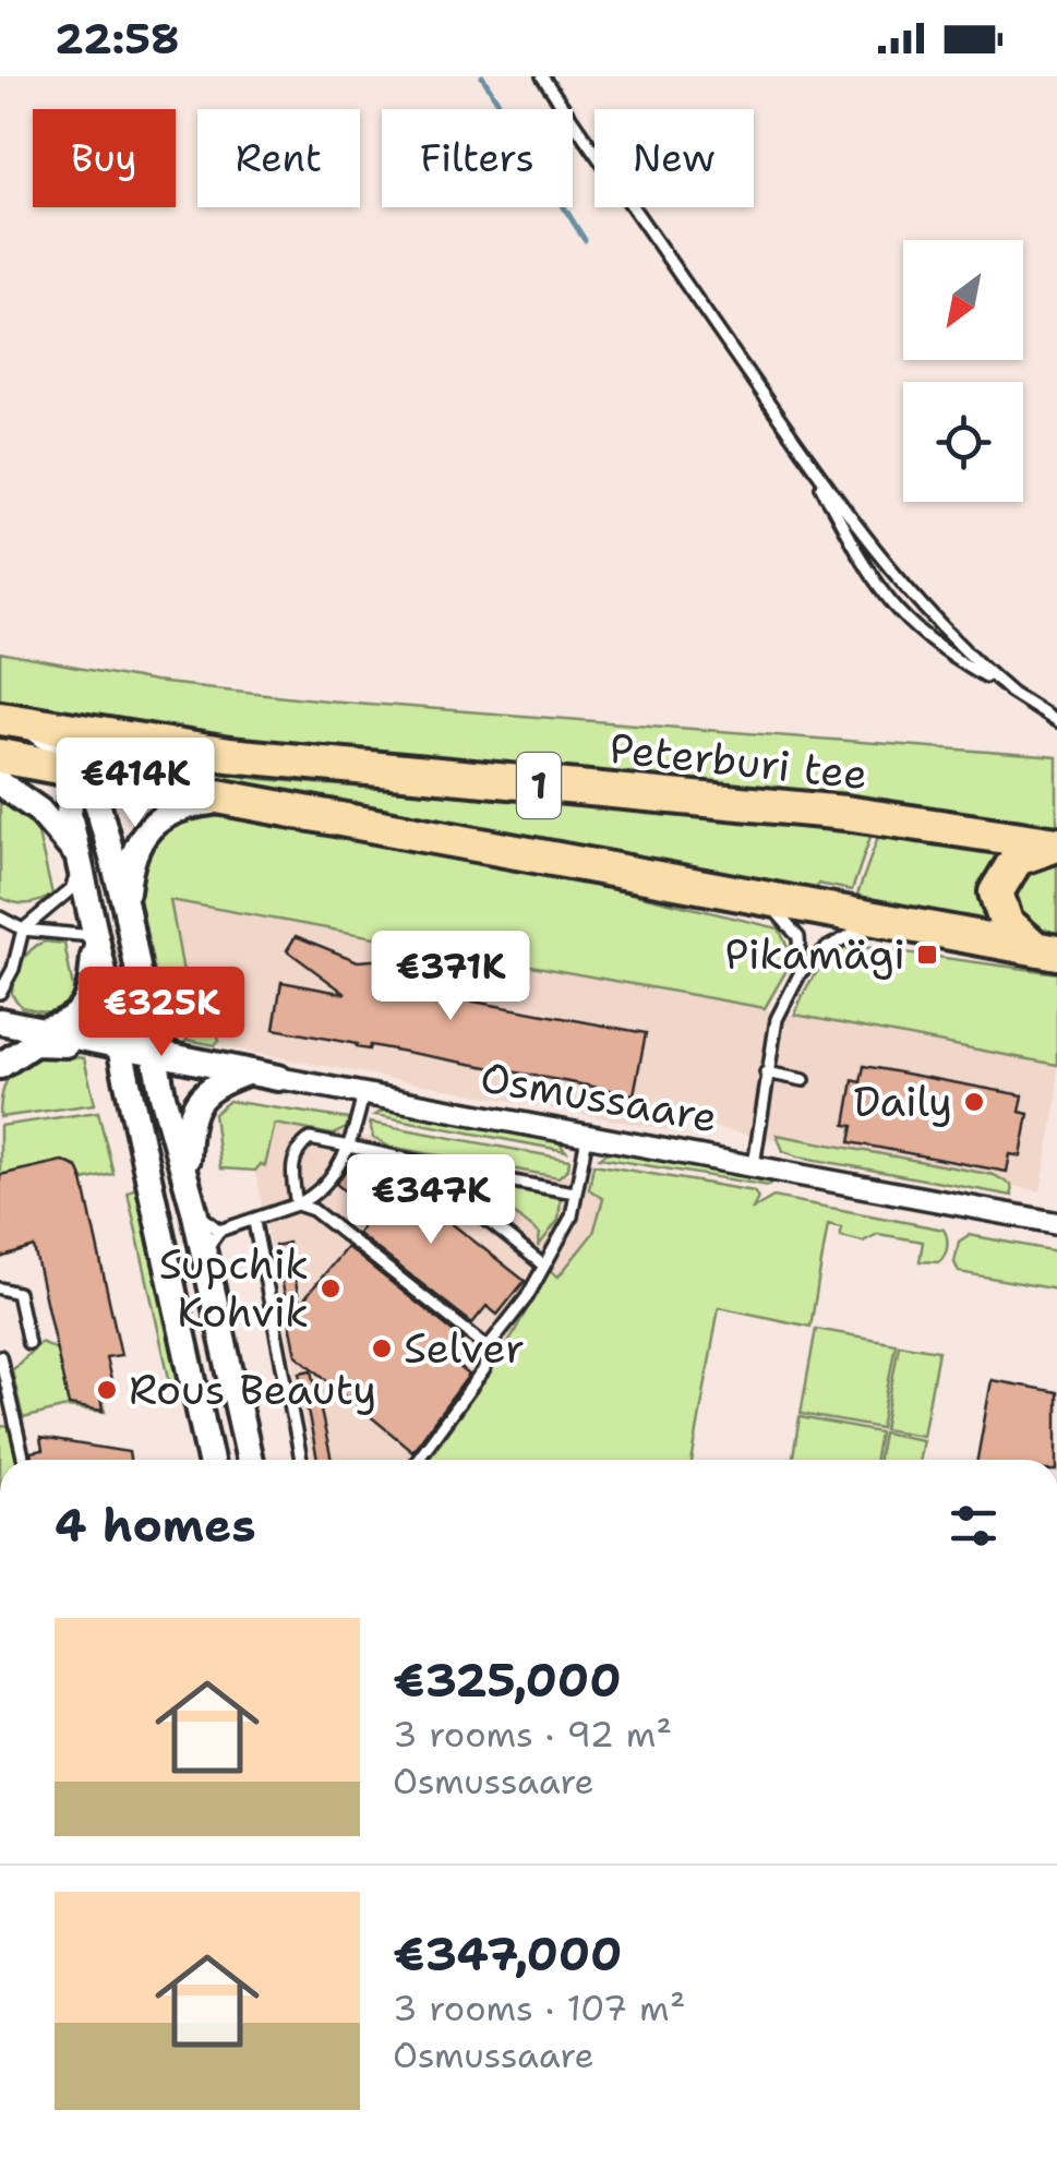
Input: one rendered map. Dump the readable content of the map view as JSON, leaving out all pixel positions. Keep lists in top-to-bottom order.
{
  "streets": {
    "highway": ["Peterburi tee", "1"],
    "main road": ["Osmussaare"]
  },
  "crossings": [
    ["Peterburi tee", "1"]
  ],
  "places": {
    "transit": ["Pikamägi"],
    "other": [
      "Daily",
      "Supchik Kohvik",
      "Selver",
      "Rous Beauty"
    ]
  },
  "north": "bottom left",
  "page": {
    "status": "22:58",
    "chip": [
      "Buy",
      "Rent",
      "Filters",
      "New"
    ],
    "price": [
      "€414K",
      "€371K",
      "€325K",
      "€347K"
    ],
    "heading": "4 homes",
    "list": [
      {
        "name": "€325,000",
        "note": "3 rooms · 92 m² · Osmussaare"
      },
      {
        "name": "€347,000",
        "note": "3 rooms · 107 m² · Osmussaare"
      }
    ]
  }
}
